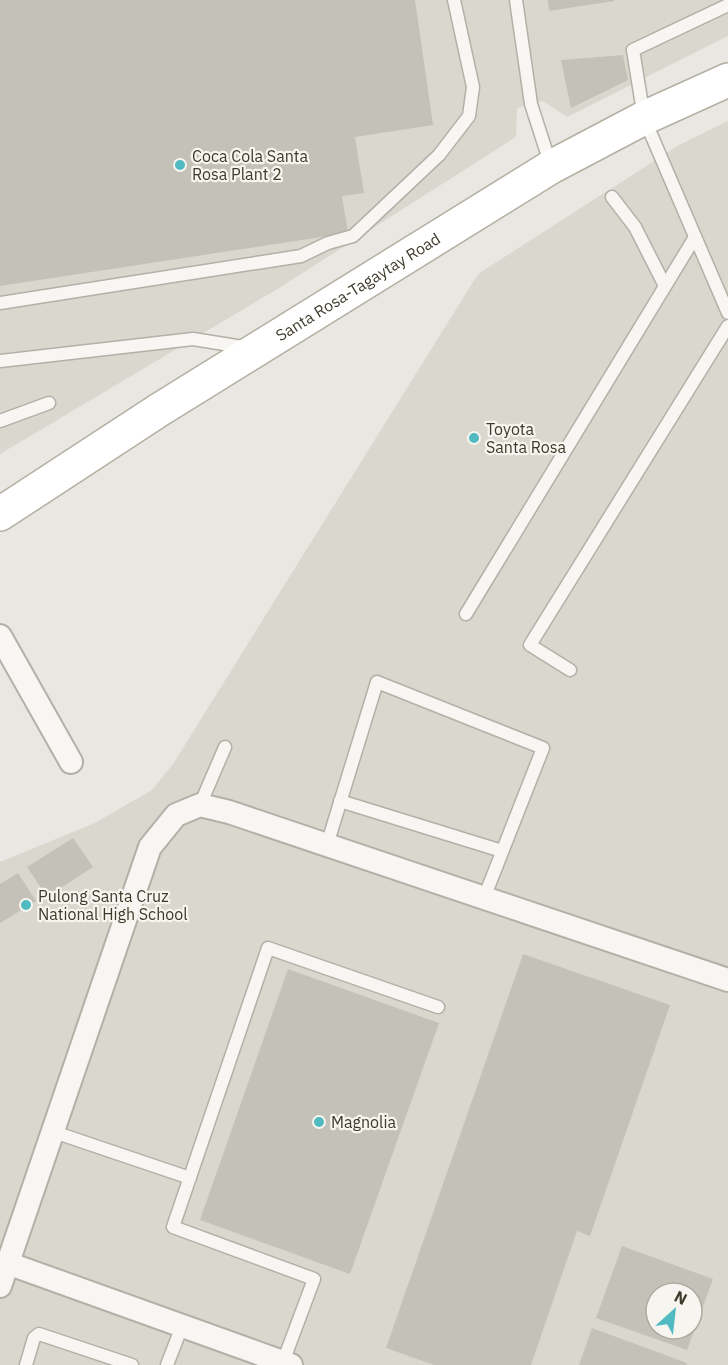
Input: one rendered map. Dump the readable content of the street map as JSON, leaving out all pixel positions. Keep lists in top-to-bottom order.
{
  "streets": {
    "main road": ["Santa Rosa-Tagaytay Road"]
  },
  "places": [
    "Coca Cola Santa Rosa Plant 2",
    "Toyota Santa Rosa",
    "Pulong Santa Cruz National High School",
    "Magnolia"
  ],
  "north": "top right"
}
